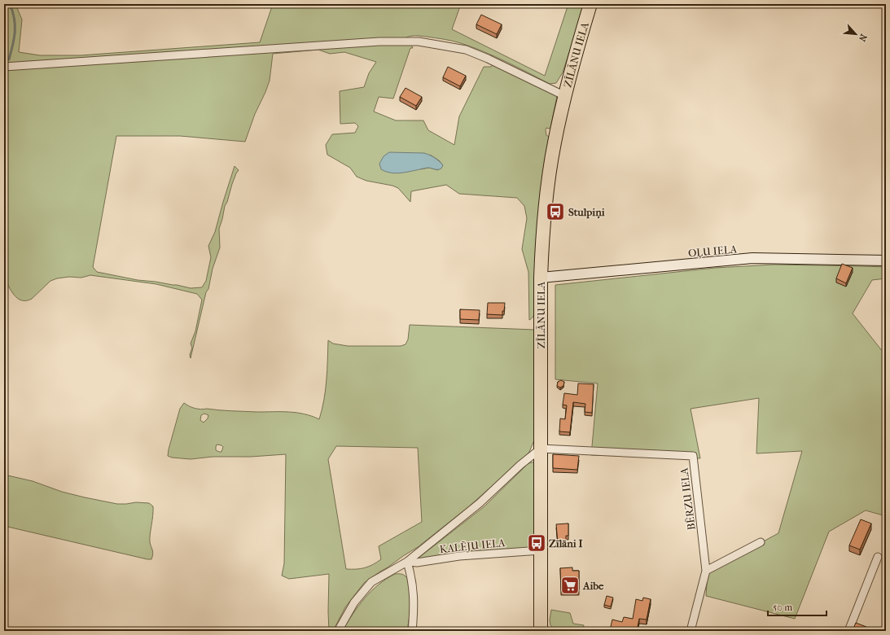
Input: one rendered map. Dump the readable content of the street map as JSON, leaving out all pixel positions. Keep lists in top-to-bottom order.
{
  "streets": {
    "highway": ["ZĪLĀNU IELA"],
    "street": ["OĻU IELA", "BĒRZU IELA", "KALĒJU IELA"]
  },
  "crossings": [
    ["ZĪLĀNU IELA", "OĻU IELA"],
    ["ZĪLĀNU IELA", "BĒRZU IELA"],
    ["ZĪLĀNU IELA", "KALĒJU IELA"]
  ],
  "places": {
    "bus stop": ["Stulpiņi", "Zīlāni I"],
    "supermarket": ["Aibe"]
  },
  "scale_bar": "50 m",
  "north": "bottom right"
}
